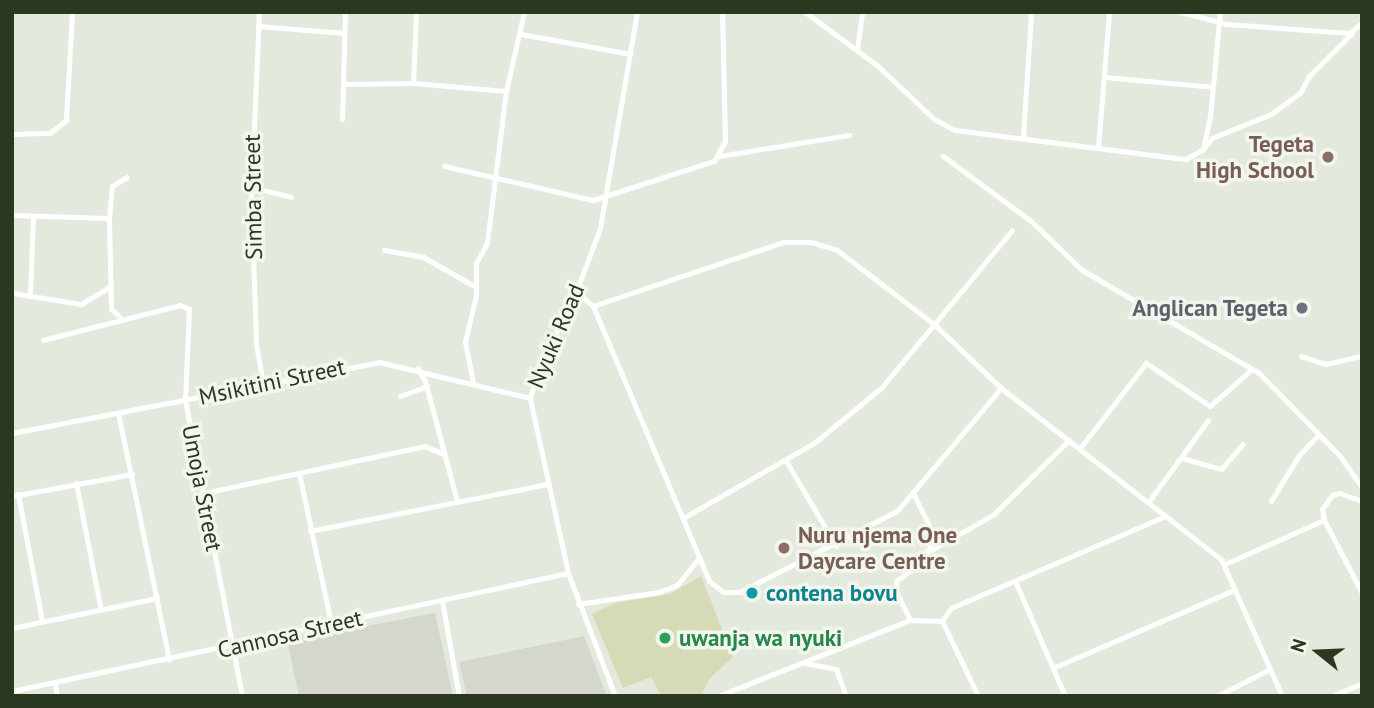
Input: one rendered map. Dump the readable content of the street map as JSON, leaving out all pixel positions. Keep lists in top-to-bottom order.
{
  "streets": {
    "street": [
      "Simba Street",
      "Nyuki Road",
      "Msikitini Street",
      "Umoja Street",
      "Cannosa Street"
    ]
  },
  "crossings": [
    ["Simba Street", "Msikitini Street"],
    ["Nyuki Road", "Msikitini Street"],
    ["Nyuki Road", "Cannosa Street"],
    ["Msikitini Street", "Umoja Street"],
    ["Umoja Street", "Cannosa Street"]
  ],
  "places": [
    "Tegeta High School",
    "Anglican Tegeta",
    "Nuru njema One Daycare Centre",
    "contena bovu",
    "uwanja wa nyuki"
  ],
  "north": "left"
}
